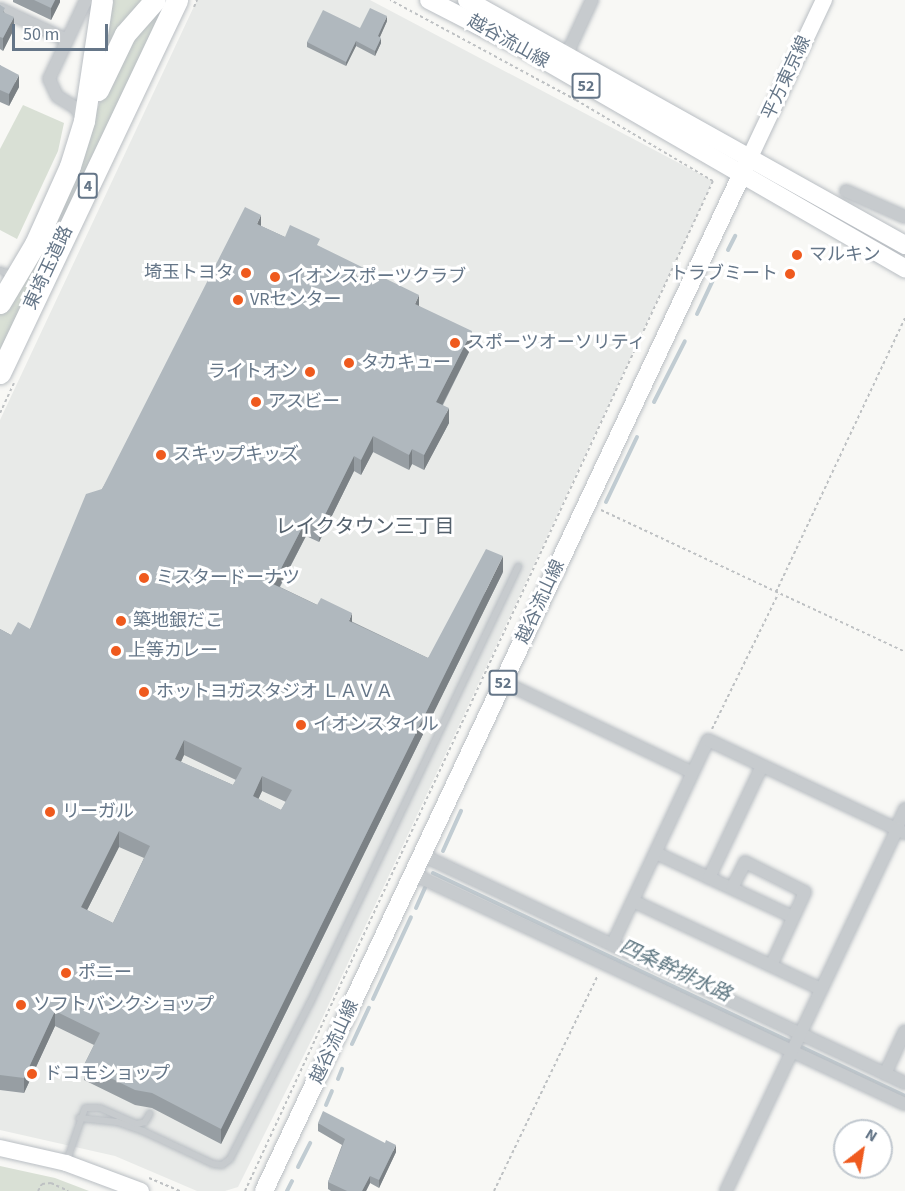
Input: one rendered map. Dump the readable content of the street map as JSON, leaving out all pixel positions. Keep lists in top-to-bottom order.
{
  "streets": {
    "highway": ["4", "東埼玉道路"],
    "main road": ["越谷流山線", "平方東京線", "52"]
  },
  "crossings": [
    ["越谷流山線", "平方東京線"],
    ["4", "東埼玉道路"]
  ],
  "districts": ["レイクタウン三丁目"],
  "water": ["四条幹排水路"],
  "places": [
    "マルキン",
    "埼玉トヨタ",
    "トラブミート",
    "イオンスポーツクラブ",
    "VRセンター",
    "スポーツオーソリティ",
    "タカキュー",
    "ライトオン",
    "アスビー",
    "スキップキッズ",
    "ミスタードーナツ",
    "築地銀だこ",
    "上等カレー",
    "ホットヨガスタジオ ＬＡＶＡ",
    "イオンスタイル",
    "リーガル",
    "ポニー",
    "ソフトバンクショップ",
    "ドコモショップ"
  ],
  "scale_bar": "50 m",
  "north": "top right"
}
